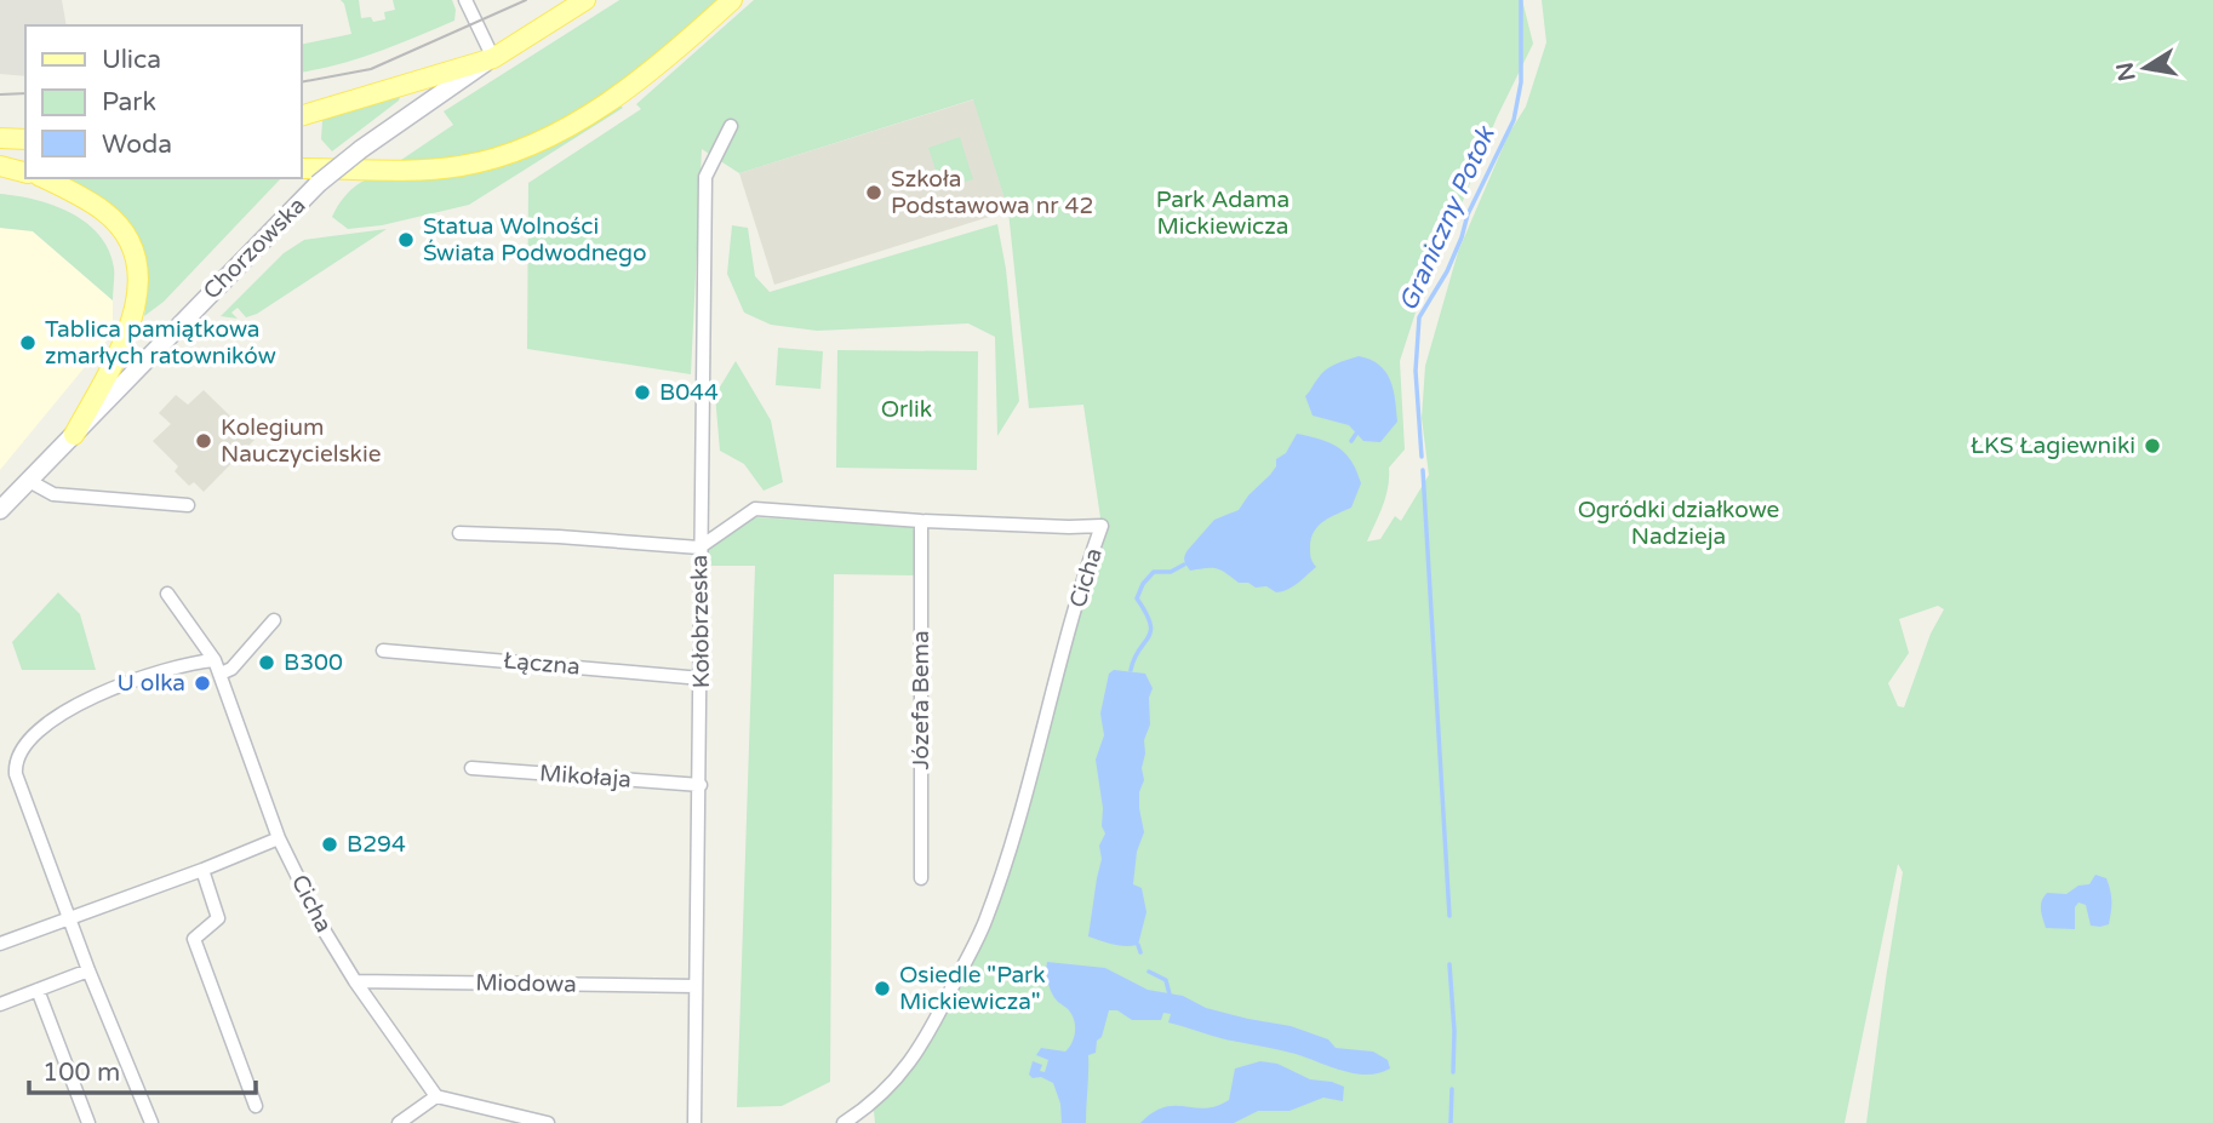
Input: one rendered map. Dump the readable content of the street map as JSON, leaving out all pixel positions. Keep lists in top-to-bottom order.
{
  "streets": {
    "main road": ["Chorzowska"],
    "street": [
      "Cicha",
      "Kołobrzeska",
      "Łączna",
      "Józefa Bema",
      "Mikołaja",
      "Miodowa"
    ]
  },
  "crossings": [
    ["Cicha", "Kołobrzeska"],
    ["Cicha", "Józefa Bema"],
    ["Cicha", "Miodowa"],
    ["Kołobrzeska", "Łączna"],
    ["Kołobrzeska", "Mikołaja"],
    ["Kołobrzeska", "Miodowa"]
  ],
  "water": ["Graniczny Potok"],
  "parks": ["Park Adama Mickiewicza", "Orlik", "Ogródki działkowe Nadzieja"],
  "places": [
    "Szkoła Podstawowa nr 42",
    "Statua Wolności Świata Podwodnego",
    "Tablica pamiątkowa zmarłych ratowników",
    "B044",
    "Kolegium Nauczycielskie",
    "ŁKS Łagiewniki",
    "B300",
    "U olka",
    "B294",
    "Osiedle \"Park Mickiewicza\""
  ],
  "legend": ["Ulica", "Park", "Woda"],
  "scale_bar": "100 m",
  "north": "left"
}
